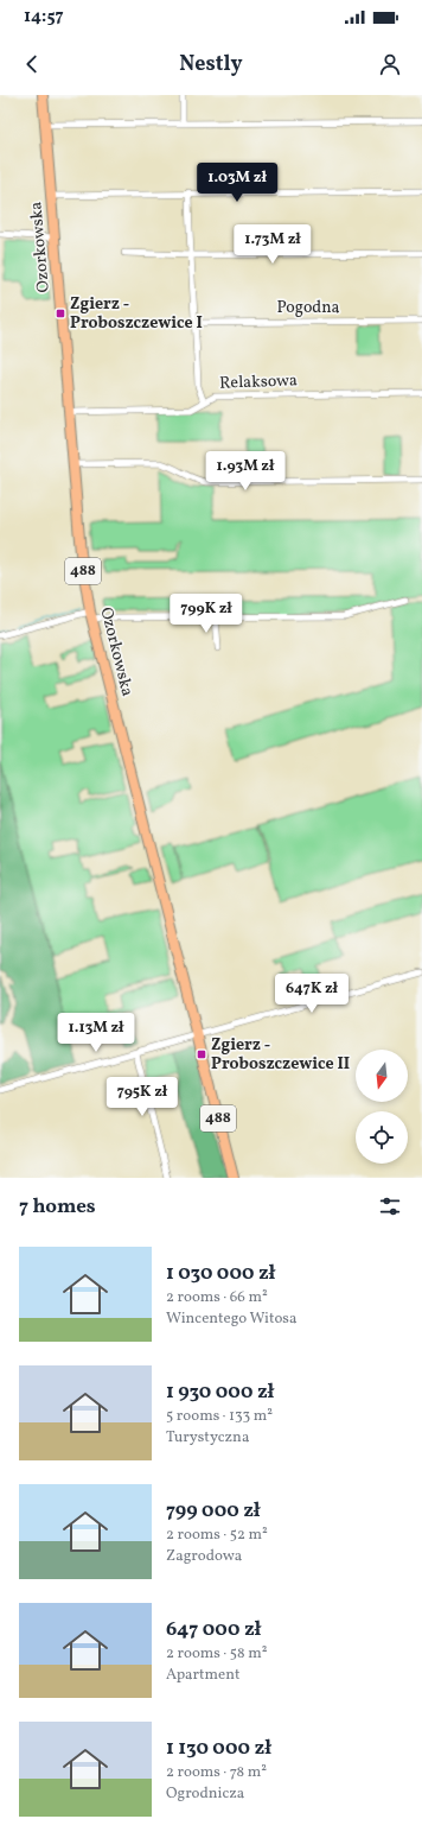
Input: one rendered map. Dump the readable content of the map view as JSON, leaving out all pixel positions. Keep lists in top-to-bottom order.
{
  "streets": {
    "main road": ["Ozorkowska", "488"],
    "street": ["Pogodna", "Relaksowa"]
  },
  "crossings": [
    ["Ozorkowska", "Relaksowa"],
    ["Ozorkowska", "488"]
  ],
  "places": {
    "transit": ["Zgierz - Proboszczewice I", "Zgierz - Proboszczewice II"]
  },
  "north": "bottom",
  "page": {
    "status": "14:57",
    "header": "Nestly",
    "price": [
      "1.03M zł",
      "1.73M zł",
      "1.93M zł",
      "799K zł",
      "647K zł",
      "1.13M zł",
      "795K zł"
    ],
    "heading": "7 homes",
    "list": [
      {
        "name": "1 030 000 zł",
        "note": "2 rooms · 66 m² · Wincentego Witosa"
      },
      {
        "name": "1 930 000 zł",
        "note": "5 rooms · 133 m² · Turystyczna"
      },
      {
        "name": "799 000 zł",
        "note": "2 rooms · 52 m² · Zagrodowa"
      },
      {
        "name": "647 000 zł",
        "note": "2 rooms · 58 m² · Apartment"
      },
      {
        "name": "1 130 000 zł",
        "note": "2 rooms · 78 m² · Ogrodnicza"
      }
    ]
  }
}
